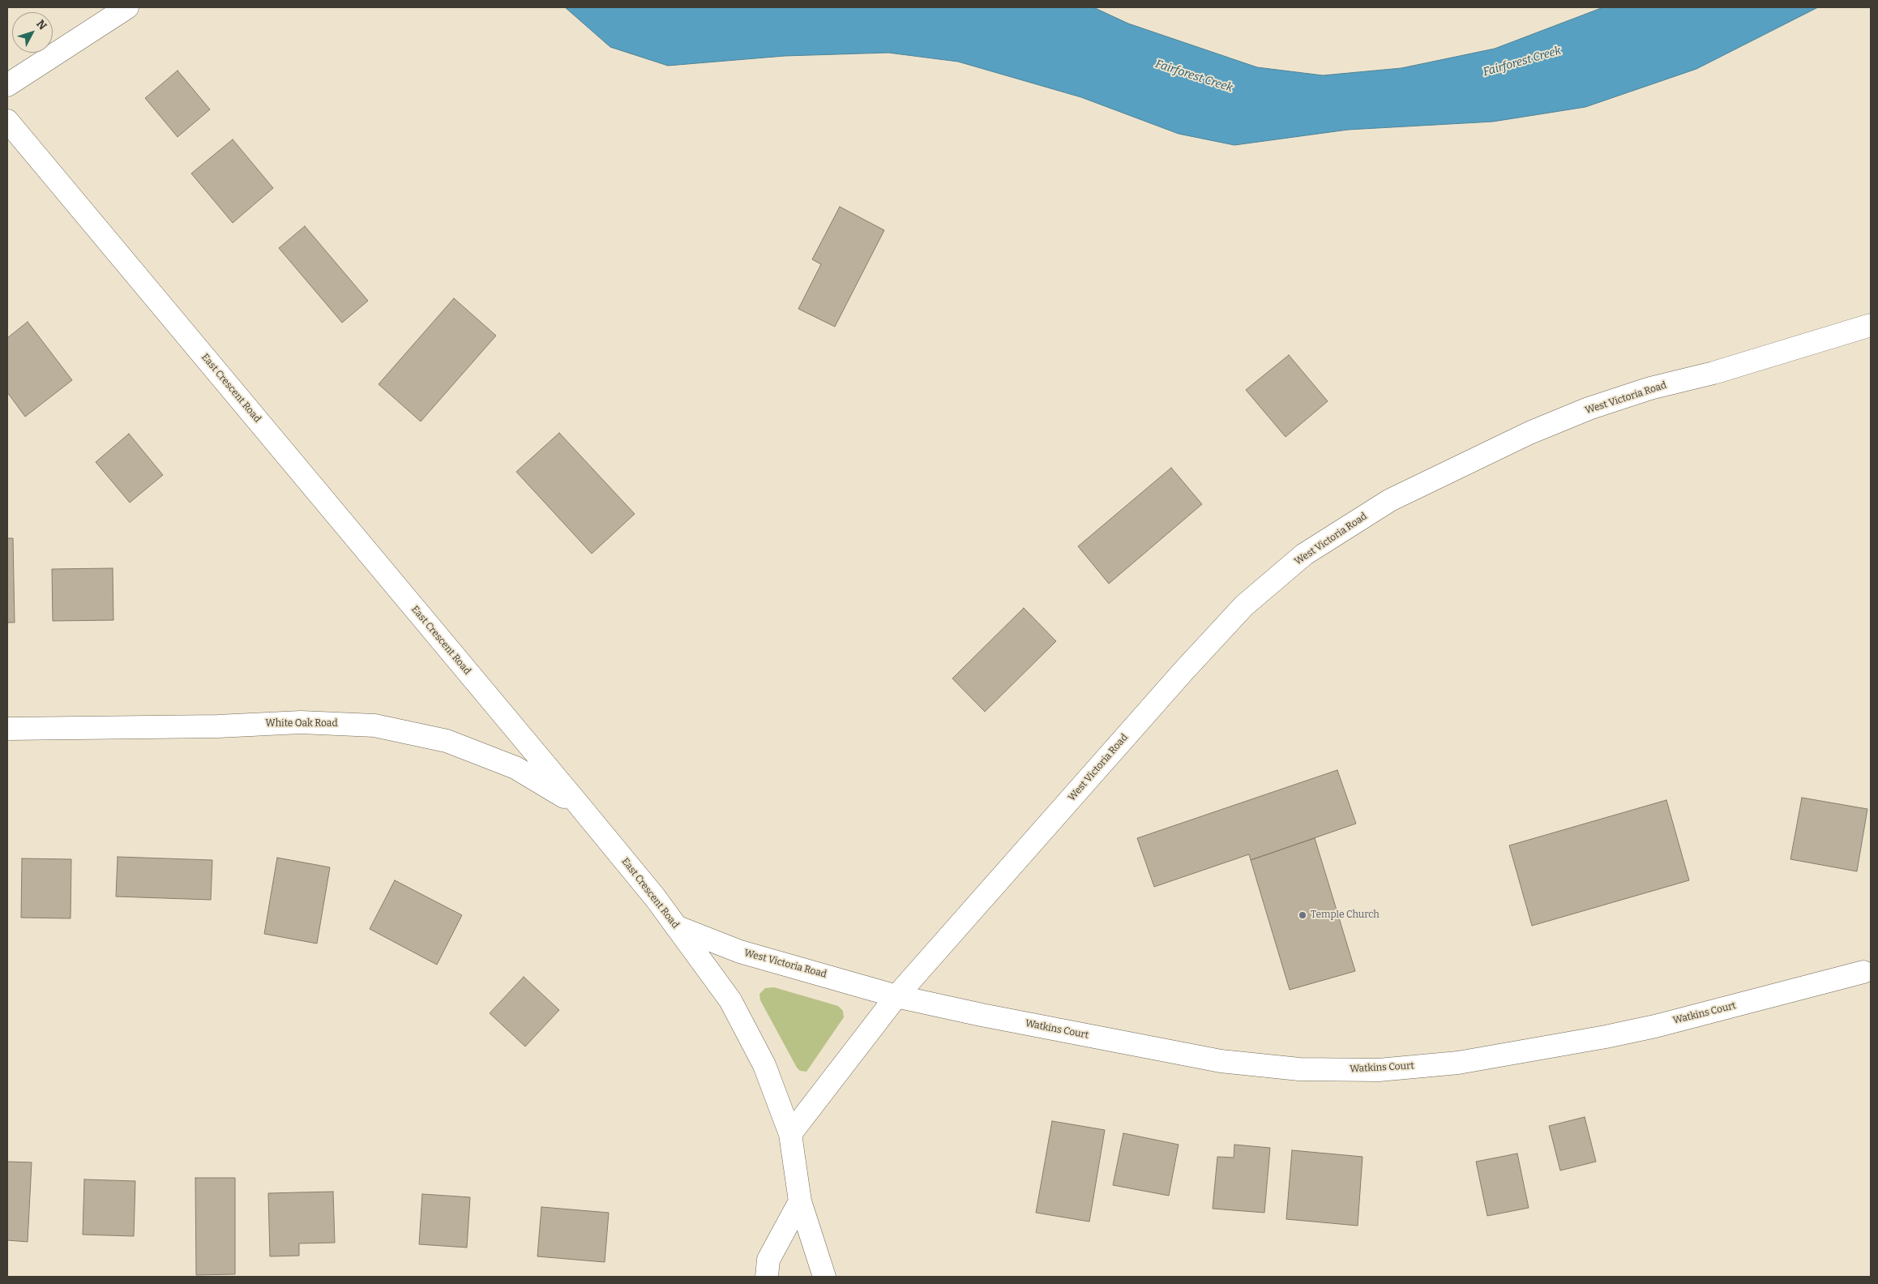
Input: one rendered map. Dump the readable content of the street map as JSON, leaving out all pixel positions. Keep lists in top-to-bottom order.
{
  "streets": {
    "street": [
      "East Crescent Road",
      "West Victoria Road",
      "White Oak Road",
      "Watkins Court"
    ]
  },
  "crossings": [
    ["East Crescent Road", "West Victoria Road"],
    ["East Crescent Road", "White Oak Road"],
    ["West Victoria Road", "Watkins Court"]
  ],
  "water": ["Fairforest Creek"],
  "places": ["Temple Church"],
  "north": "top right"
}
